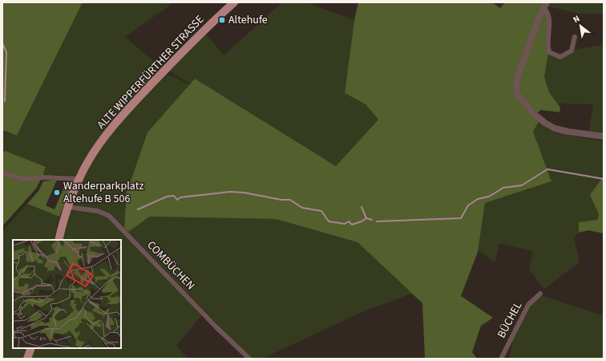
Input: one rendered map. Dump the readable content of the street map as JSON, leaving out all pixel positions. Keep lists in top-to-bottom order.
{
  "streets": {
    "main road": ["ALTE WIPPERFÜRTHER STRASSE"],
    "street": ["COMBÜCHEN", "BÜCHEL"]
  },
  "crossings": [
    ["ALTE WIPPERFÜRTHER STRASSE", "COMBÜCHEN"]
  ],
  "places": {
    "transit": ["Altehufe"],
    "other": ["Wanderparkplatz Altehufe B 506"]
  },
  "north": "top left"
}
